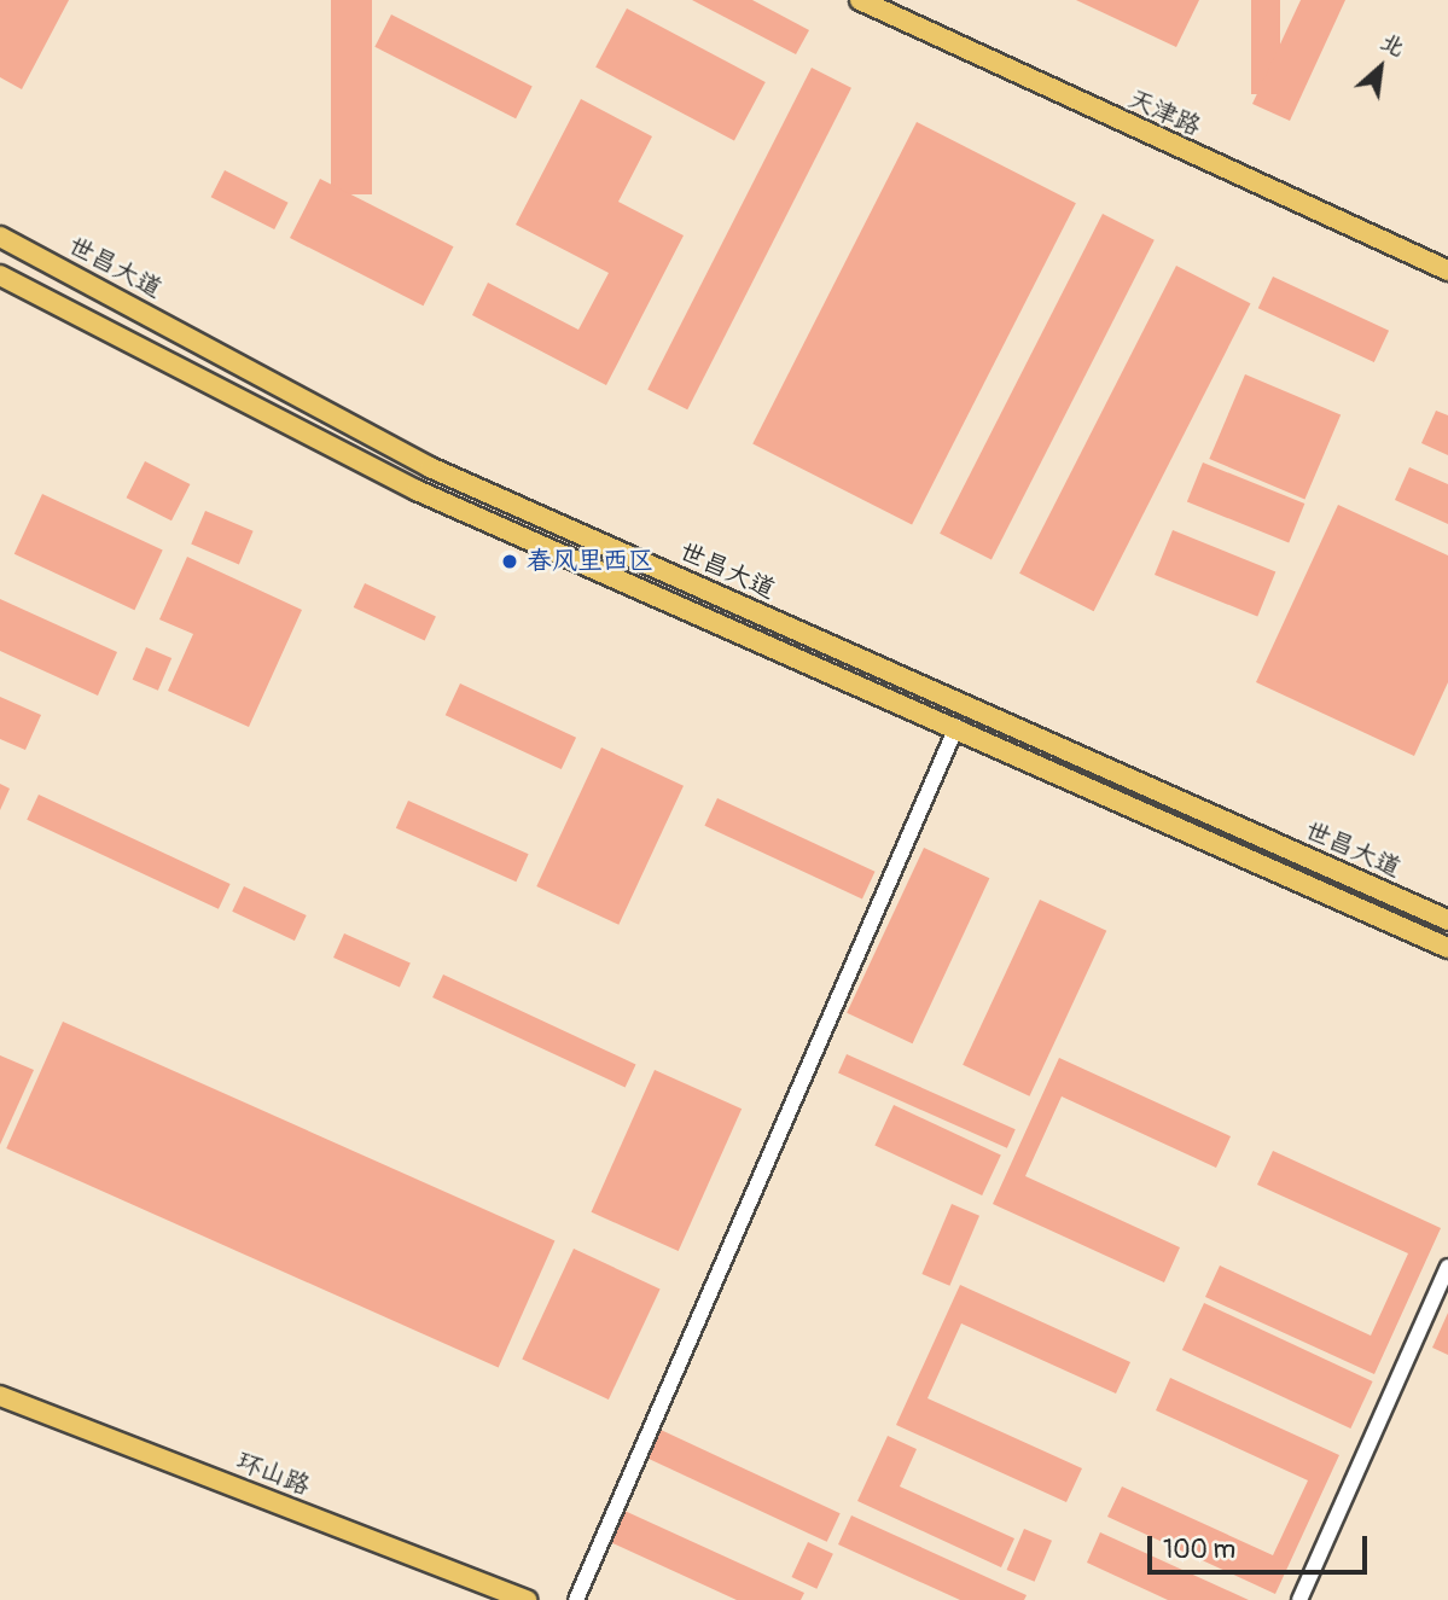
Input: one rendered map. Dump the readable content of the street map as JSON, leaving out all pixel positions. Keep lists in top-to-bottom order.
{
  "streets": {
    "main road": ["天津路", "世昌大道", "环山路"]
  },
  "places": ["春风里西区"],
  "scale_bar": "100 m",
  "north": "top right"
}
